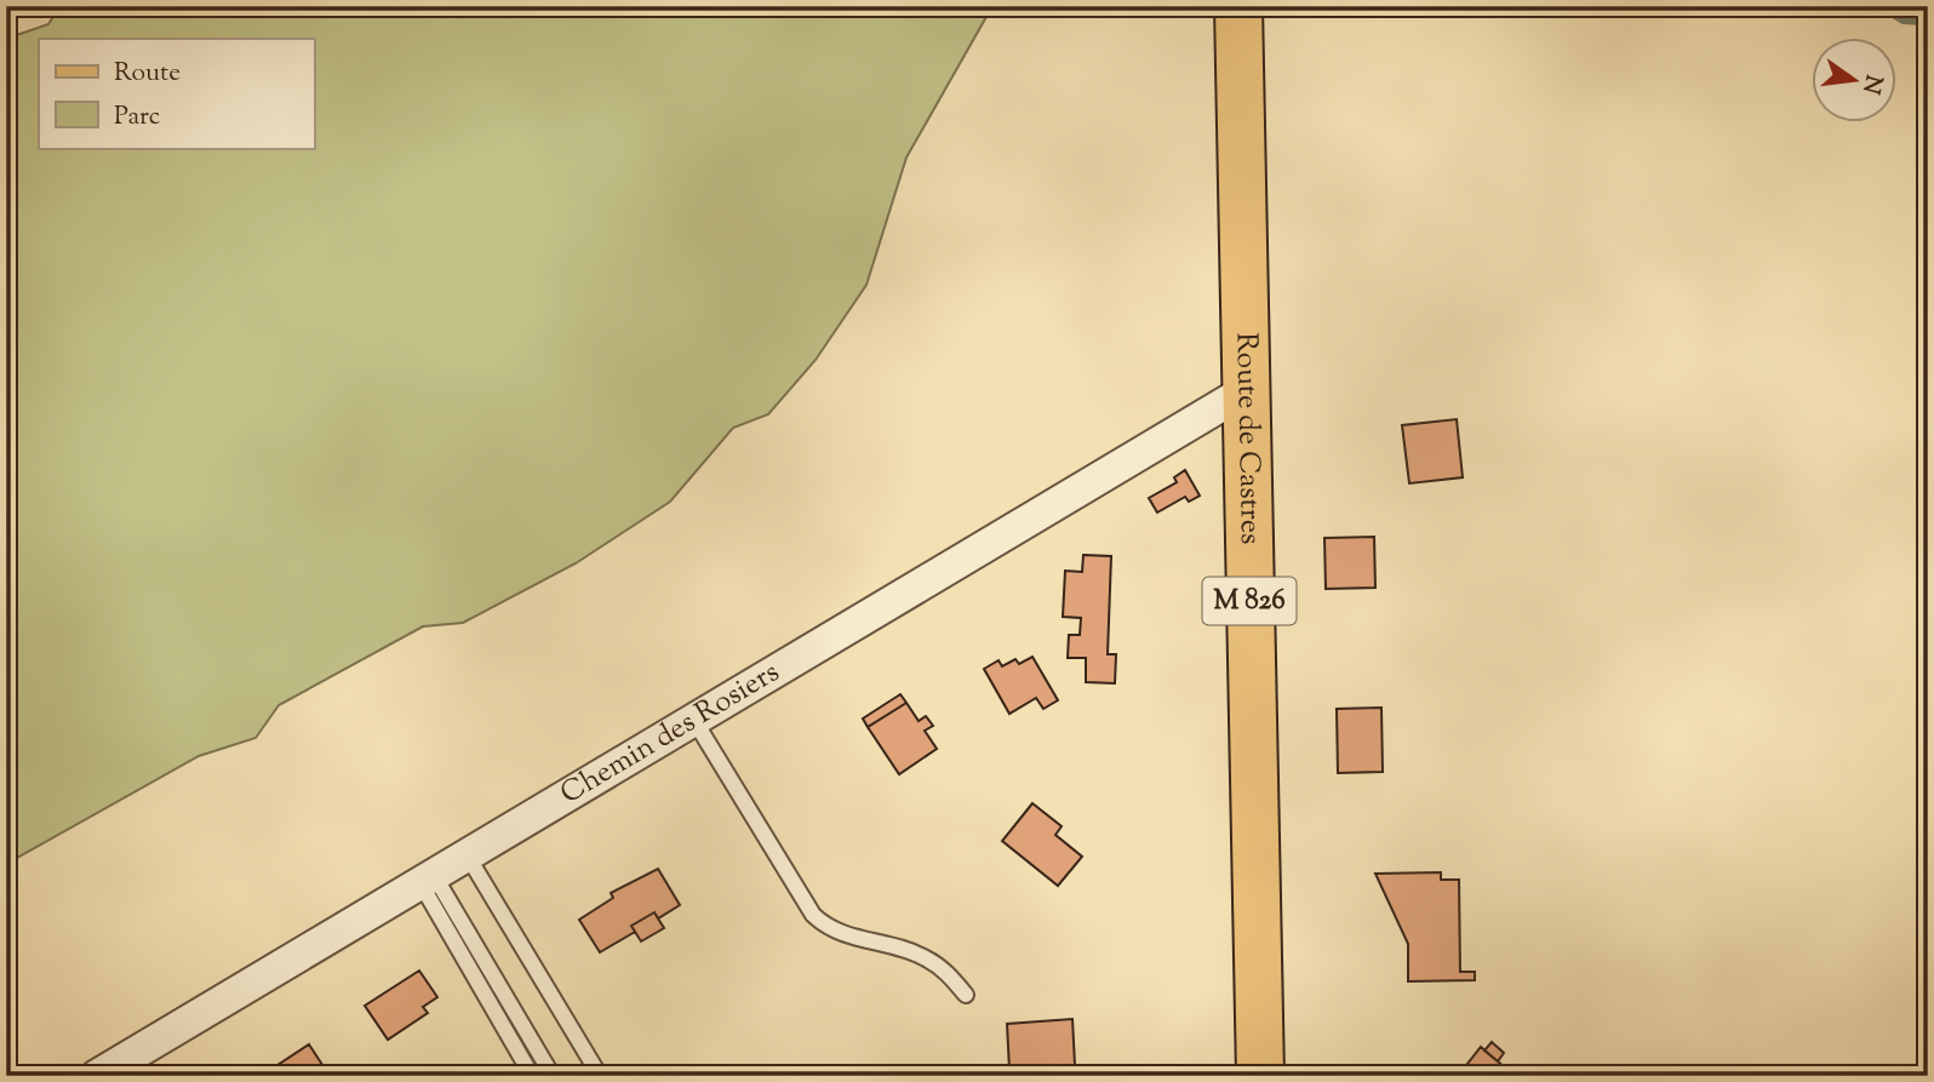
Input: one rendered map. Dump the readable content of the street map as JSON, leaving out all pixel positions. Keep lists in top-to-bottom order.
{
  "streets": {
    "main road": ["Route de Castres", "M 826"],
    "street": ["Chemin des Rosiers"]
  },
  "crossings": [
    ["Route de Castres", "Chemin des Rosiers"]
  ],
  "legend": ["Route", "Parc"],
  "north": "right"
}
